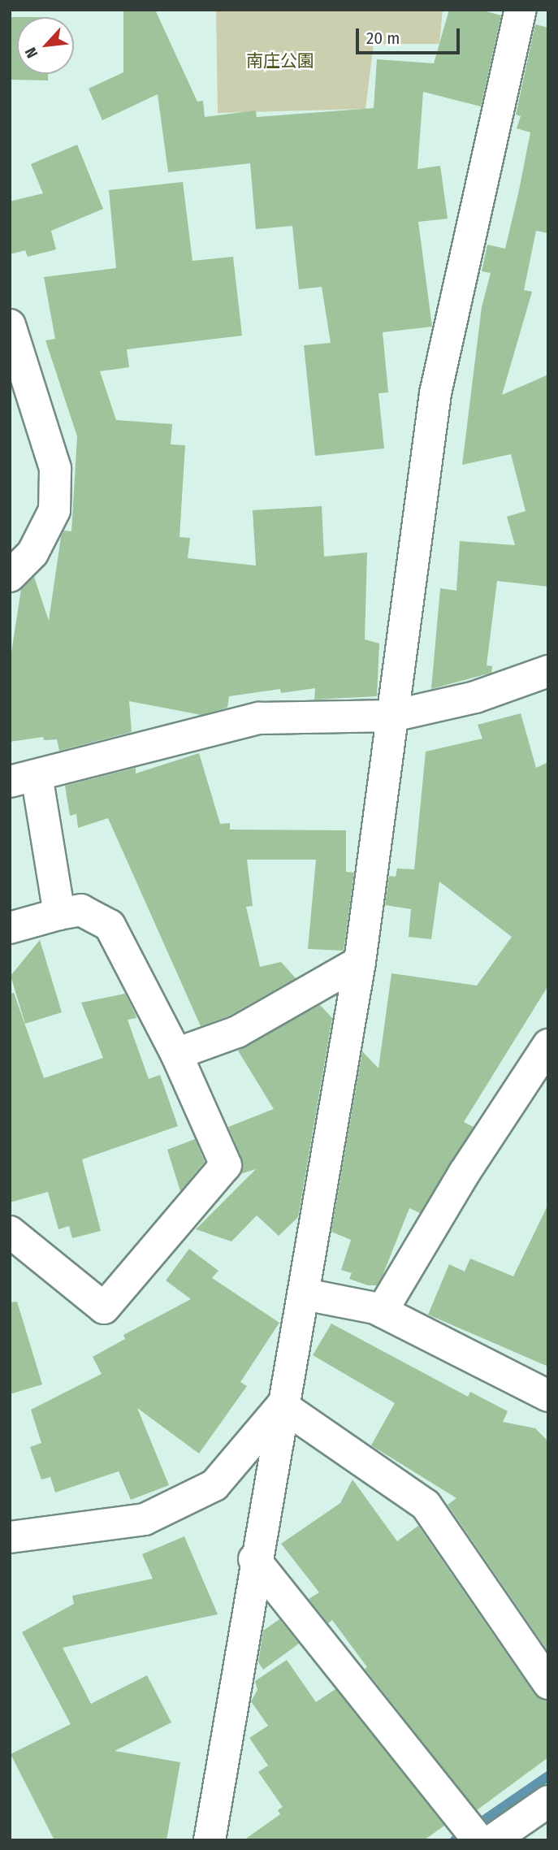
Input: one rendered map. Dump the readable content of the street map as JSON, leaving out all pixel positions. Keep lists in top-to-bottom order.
{
  "parks": ["南庄公園"],
  "scale_bar": "20 m",
  "north": "bottom left"
}
